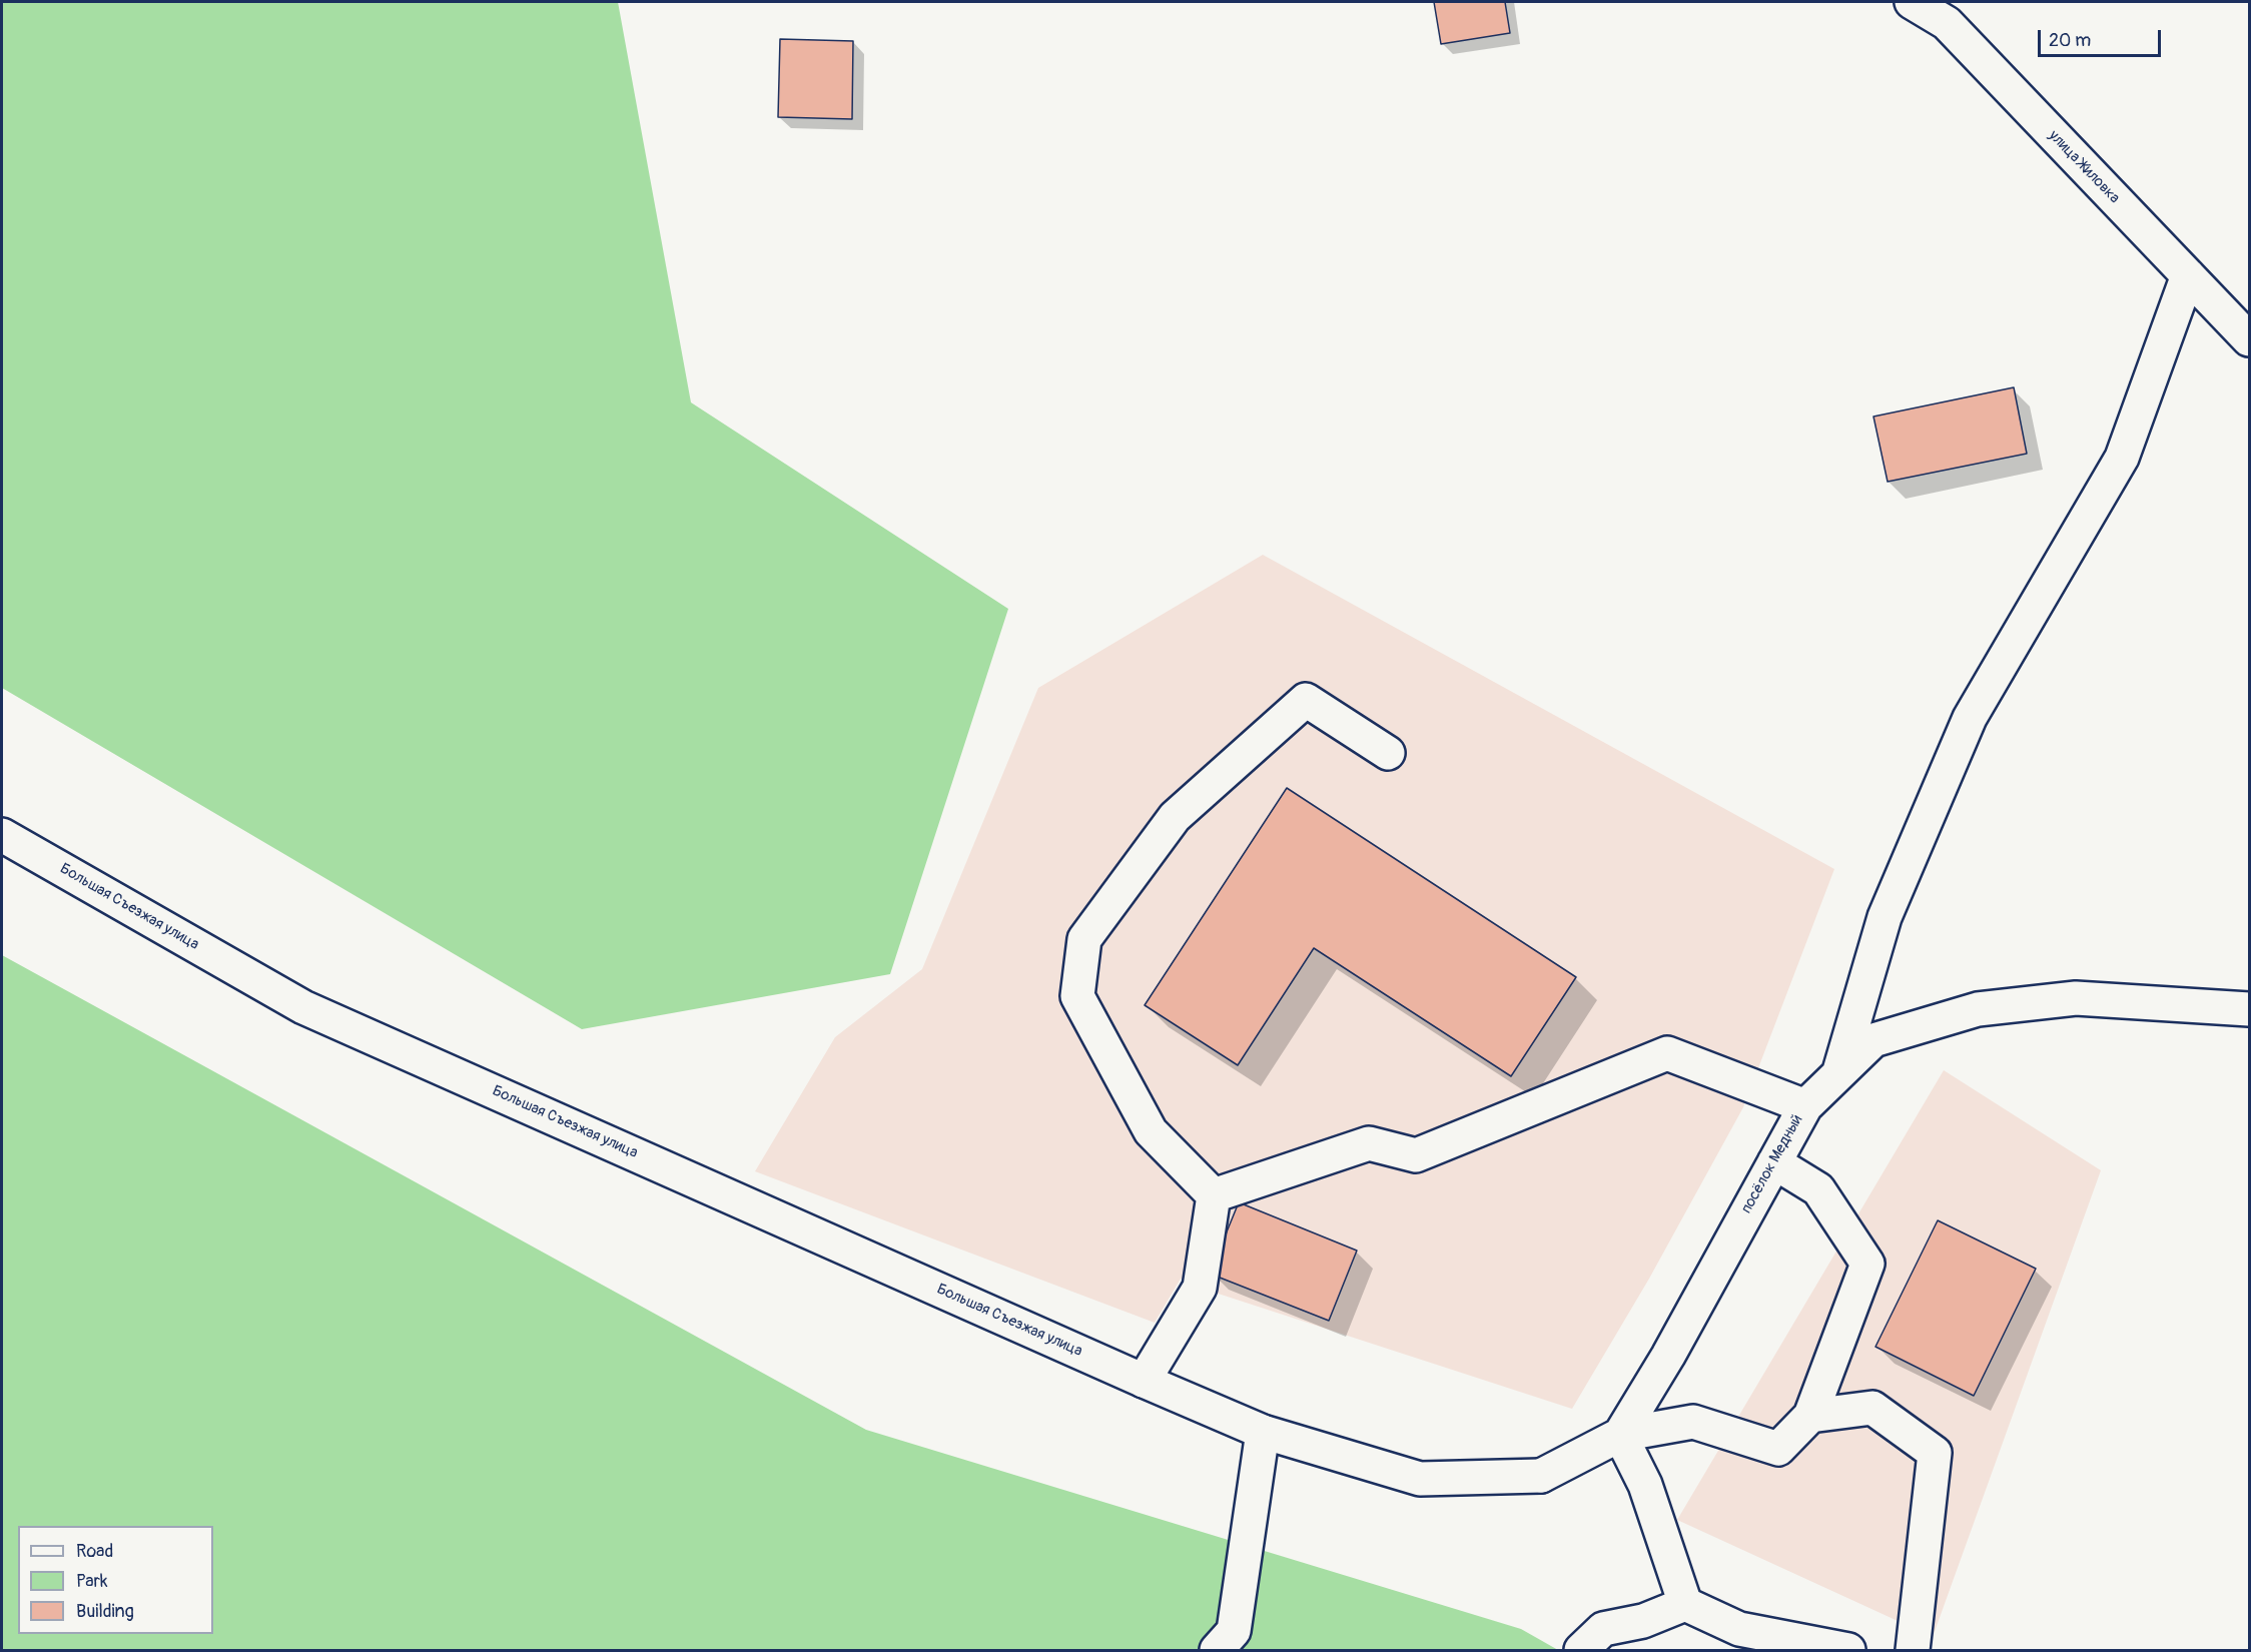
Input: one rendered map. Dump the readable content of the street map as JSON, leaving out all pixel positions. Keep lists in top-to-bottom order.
{
  "streets": {
    "street": ["улица Жиловка", "Большая Съезжая улица", "посёлок Медный"]
  },
  "crossings": [
    ["Большая Съезжая улица", "посёлок Медный"]
  ],
  "legend": ["Road", "Park", "Building"],
  "scale_bar": "20 m"
}
